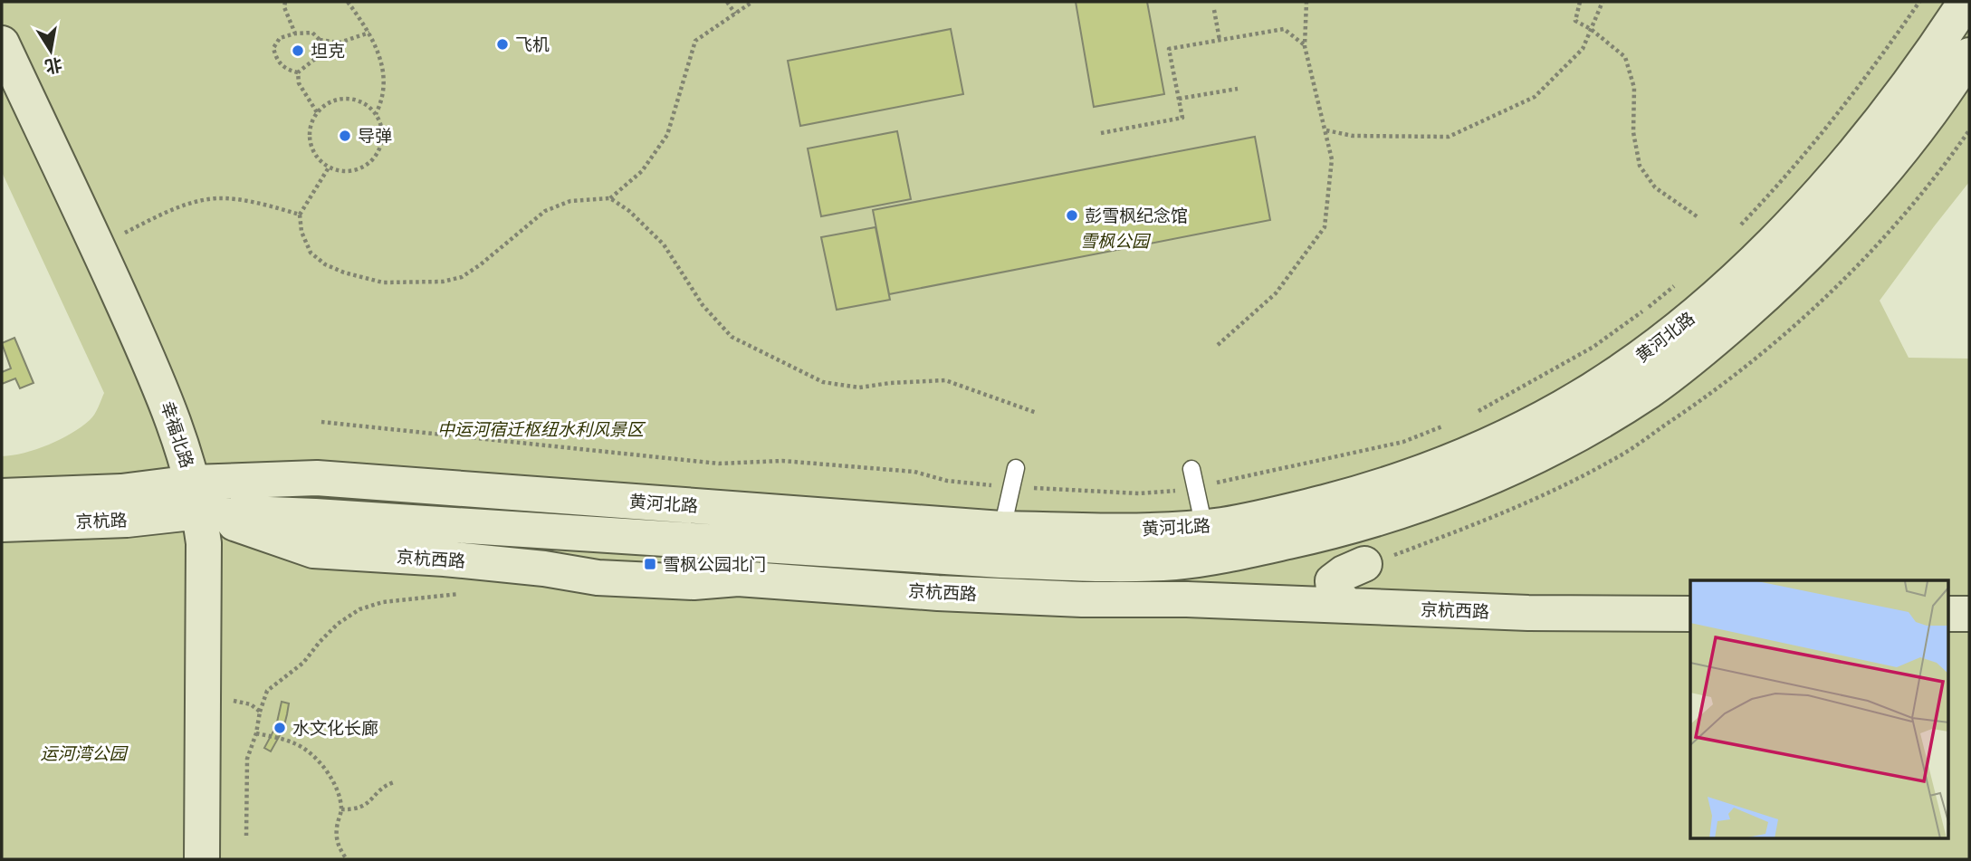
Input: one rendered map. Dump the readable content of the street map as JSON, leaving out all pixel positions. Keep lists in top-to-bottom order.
{
  "streets": {
    "main road": [
      "黄河北路",
      "幸福北路",
      "京杭路",
      "京杭西路"
    ]
  },
  "crossings": [
    ["黄河北路", "幸福北路"],
    ["黄河北路", "京杭路"],
    ["黄河北路", "京杭西路"],
    ["幸福北路", "京杭路"],
    ["幸福北路", "京杭西路"],
    ["京杭路", "京杭西路"]
  ],
  "parks": ["雪枫公园", "中运河宿迁枢纽水利风景区", "运河湾公园"],
  "places": {
    "other": [
      "飞机",
      "坦克",
      "导弹",
      "彭雪枫纪念馆",
      "水文化长廊"
    ],
    "transit": ["雪枫公园北门"]
  },
  "north": "bottom"
}
